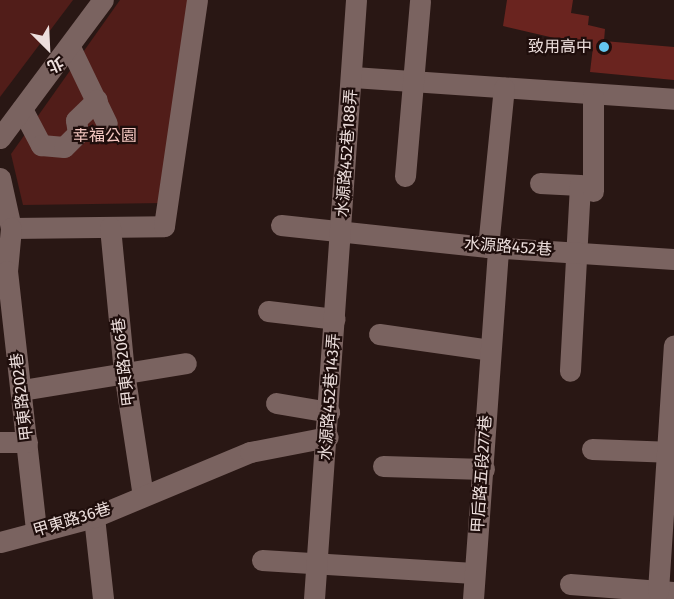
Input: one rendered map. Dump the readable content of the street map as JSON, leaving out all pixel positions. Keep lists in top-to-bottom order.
{
  "streets": {
    "street": [
      "水源路452巷188弄",
      "水源路452巷",
      "甲東路206巷",
      "甲東路202巷",
      "水源路452巷143弄",
      "甲后路五段277巷",
      "甲東路36巷"
    ]
  },
  "crossings": [
    ["水源路452巷188弄", "水源路452巷"],
    ["水源路452巷188弄", "水源路452巷143弄"],
    ["水源路452巷188弄", "甲后路五段277巷"],
    ["水源路452巷", "水源路452巷143弄"],
    ["水源路452巷", "甲后路五段277巷"],
    ["甲東路206巷", "甲東路36巷"],
    ["甲東路202巷", "甲東路36巷"],
    ["水源路452巷143弄", "甲東路36巷"]
  ],
  "parks": ["幸福公園"],
  "places": ["致用高中"],
  "north": "bottom right"
}
